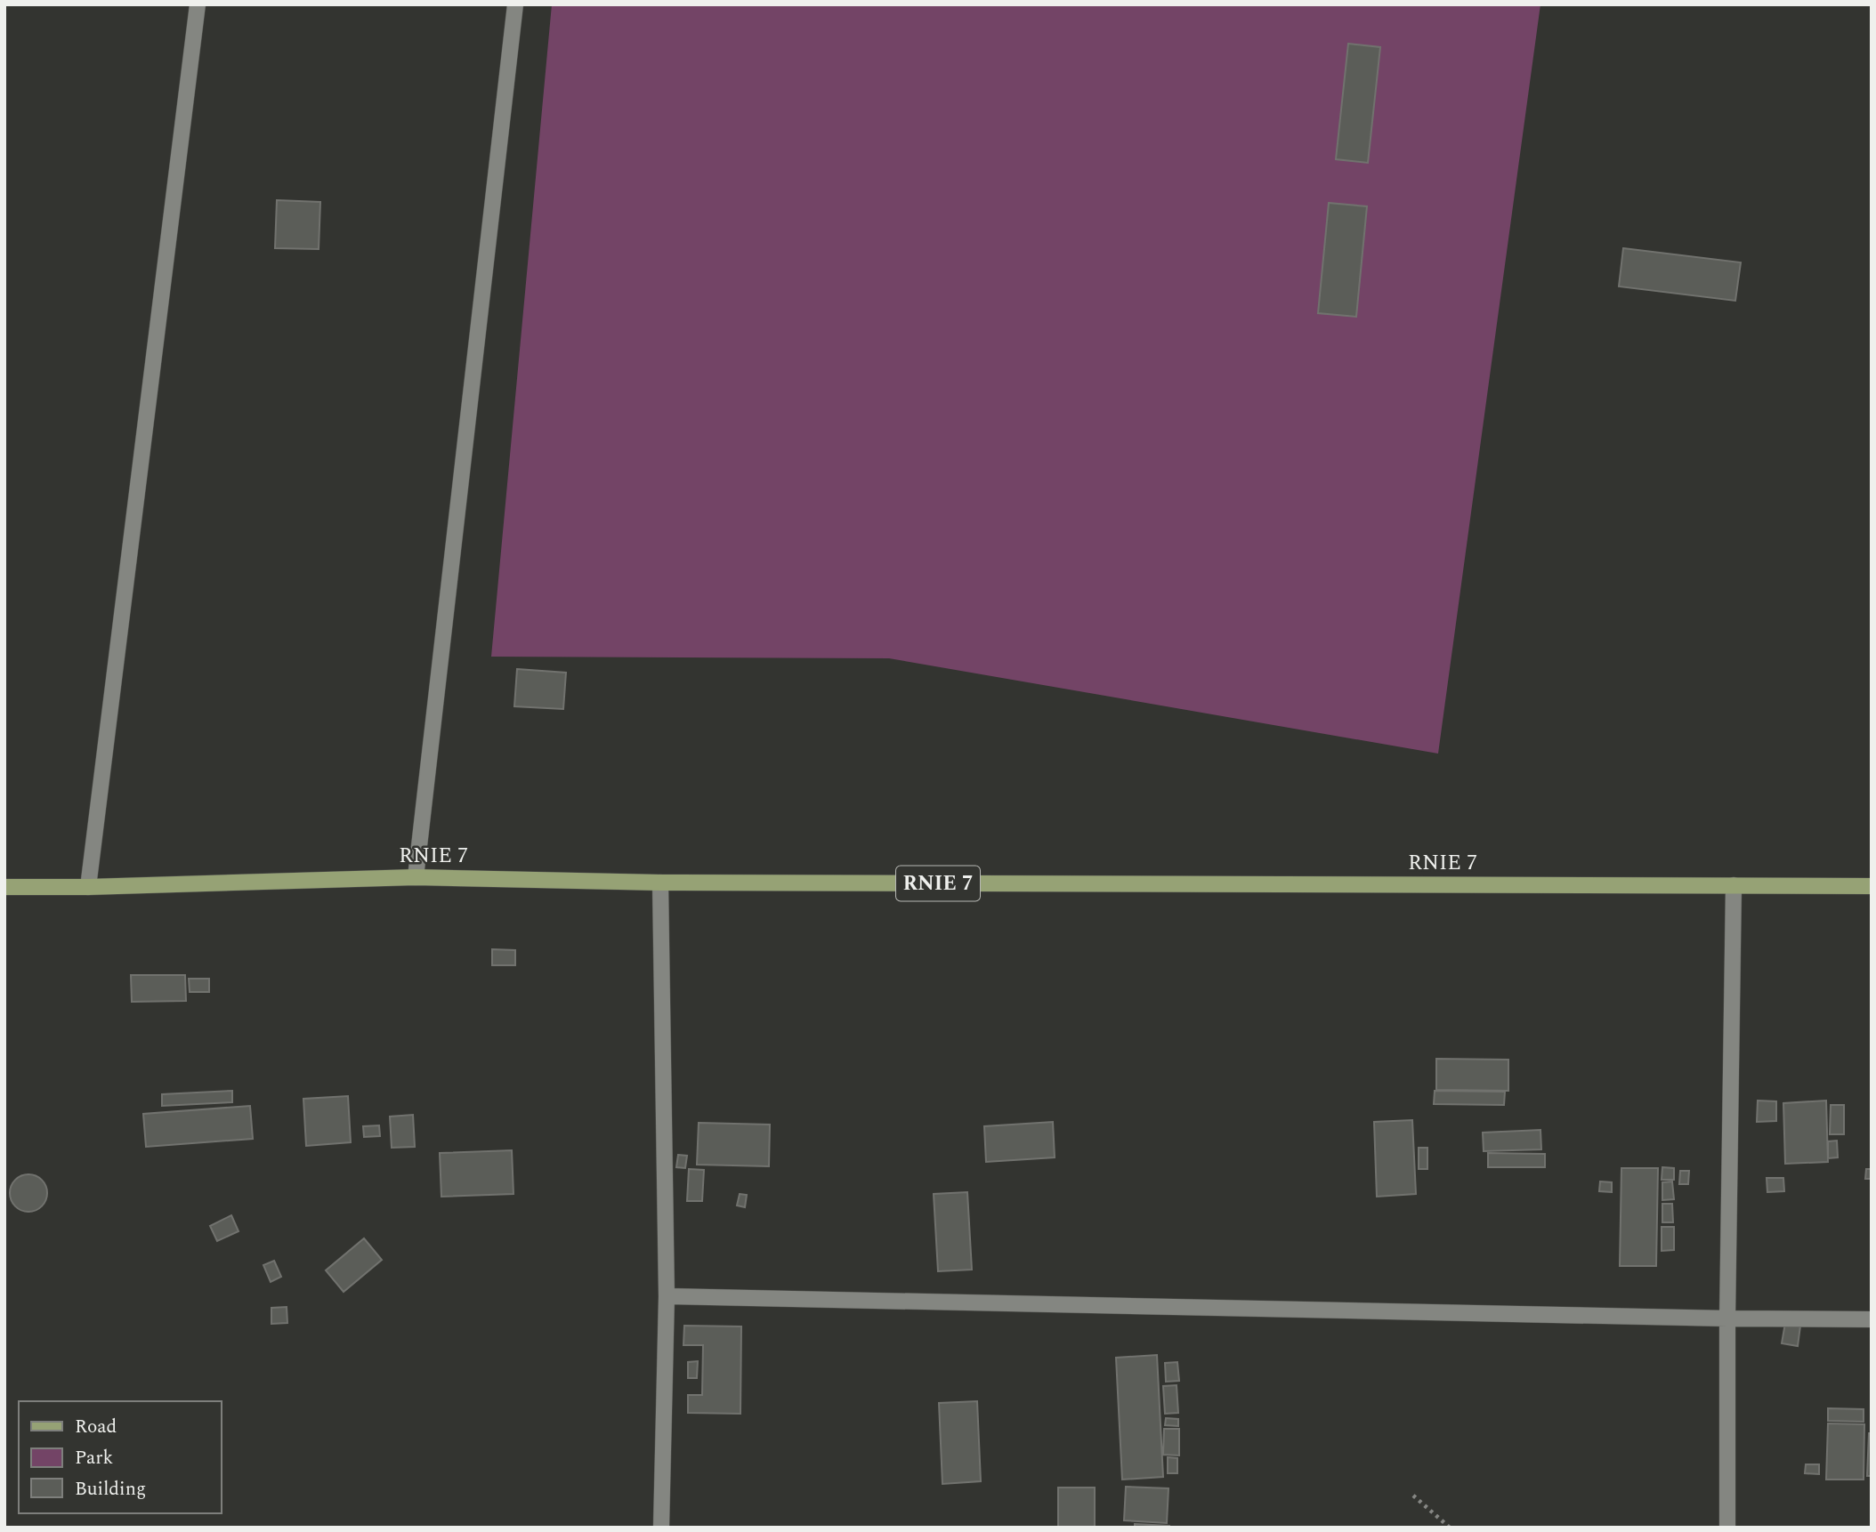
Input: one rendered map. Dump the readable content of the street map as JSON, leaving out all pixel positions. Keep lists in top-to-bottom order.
{
  "streets": {
    "main road": ["RNIE 7"]
  },
  "legend": ["Road", "Park", "Building"]
}
